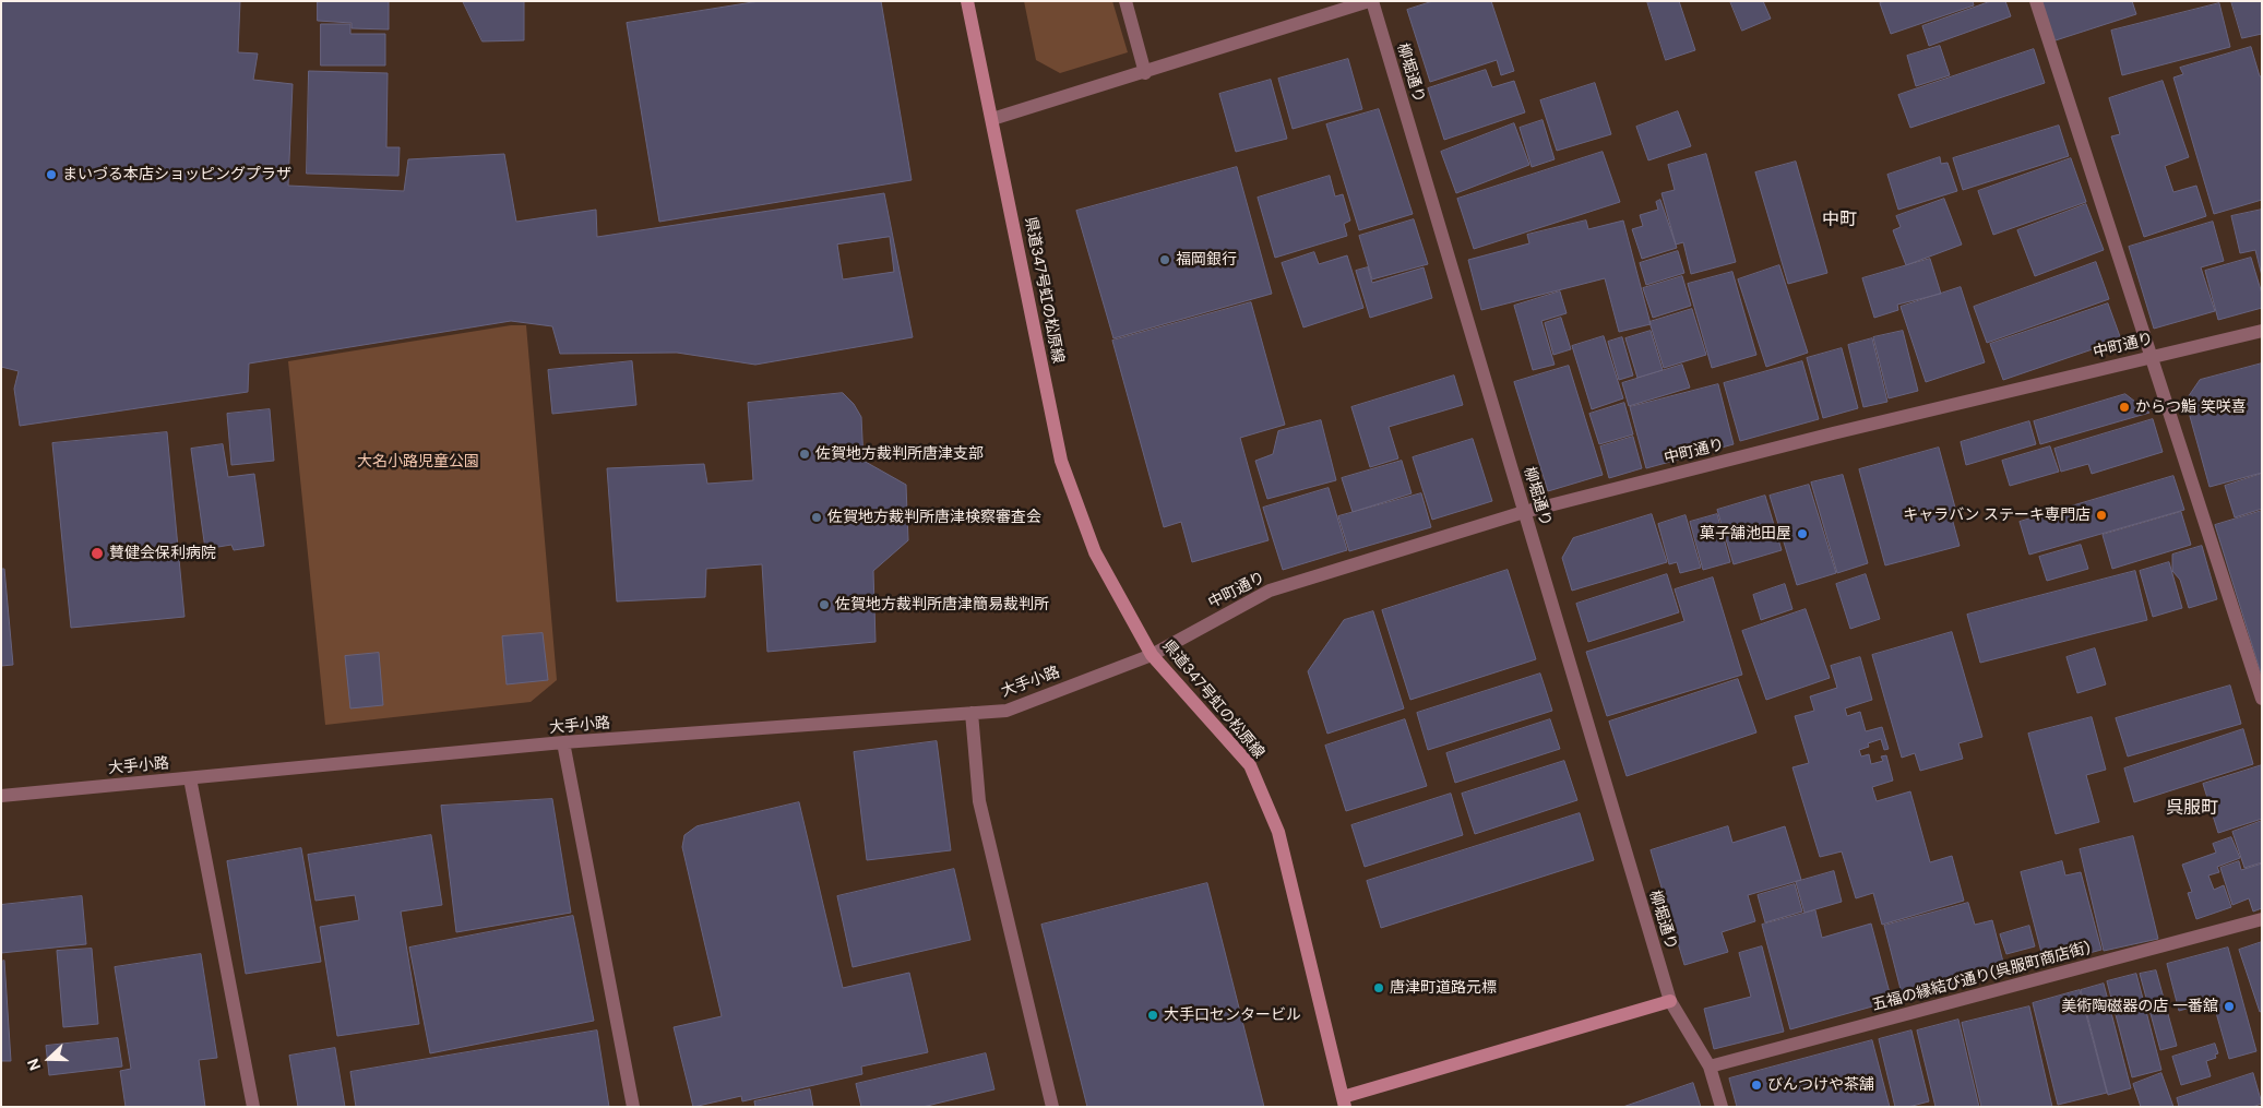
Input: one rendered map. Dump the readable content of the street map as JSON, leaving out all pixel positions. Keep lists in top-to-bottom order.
{
  "streets": {
    "main road": ["県道347号虹の松原線"],
    "street": [
      "柳堀通り",
      "中町通り",
      "大手小路",
      "五福の縁結び通り(呉服町商店街)"
    ]
  },
  "crossings": [
    ["柳堀通り", "中町通り"],
    ["柳堀通り", "五福の縁結び通り(呉服町商店街)"],
    ["県道347号虹の松原線", "中町通り"],
    ["県道347号虹の松原線", "大手小路"],
    ["中町通り", "大手小路"]
  ],
  "districts": ["中町", "呉服町"],
  "parks": ["大名小路児童公園"],
  "places": [
    "まいづる本店ショッピングプラザ",
    "福岡銀行",
    "からつ鮨 笑咲喜",
    "佐賀地方裁判所唐津支部",
    "キャラバン ステーキ専門店",
    "佐賀地方裁判所唐津検察審査会",
    "菓子舗池田屋",
    "賛健会保利病院",
    "佐賀地方裁判所唐津簡易裁判所",
    "唐津町道路元標",
    "美術陶磁器の店 一番舘",
    "大手口センタービル",
    "びんつけや茶舗"
  ],
  "north": "left"
}
